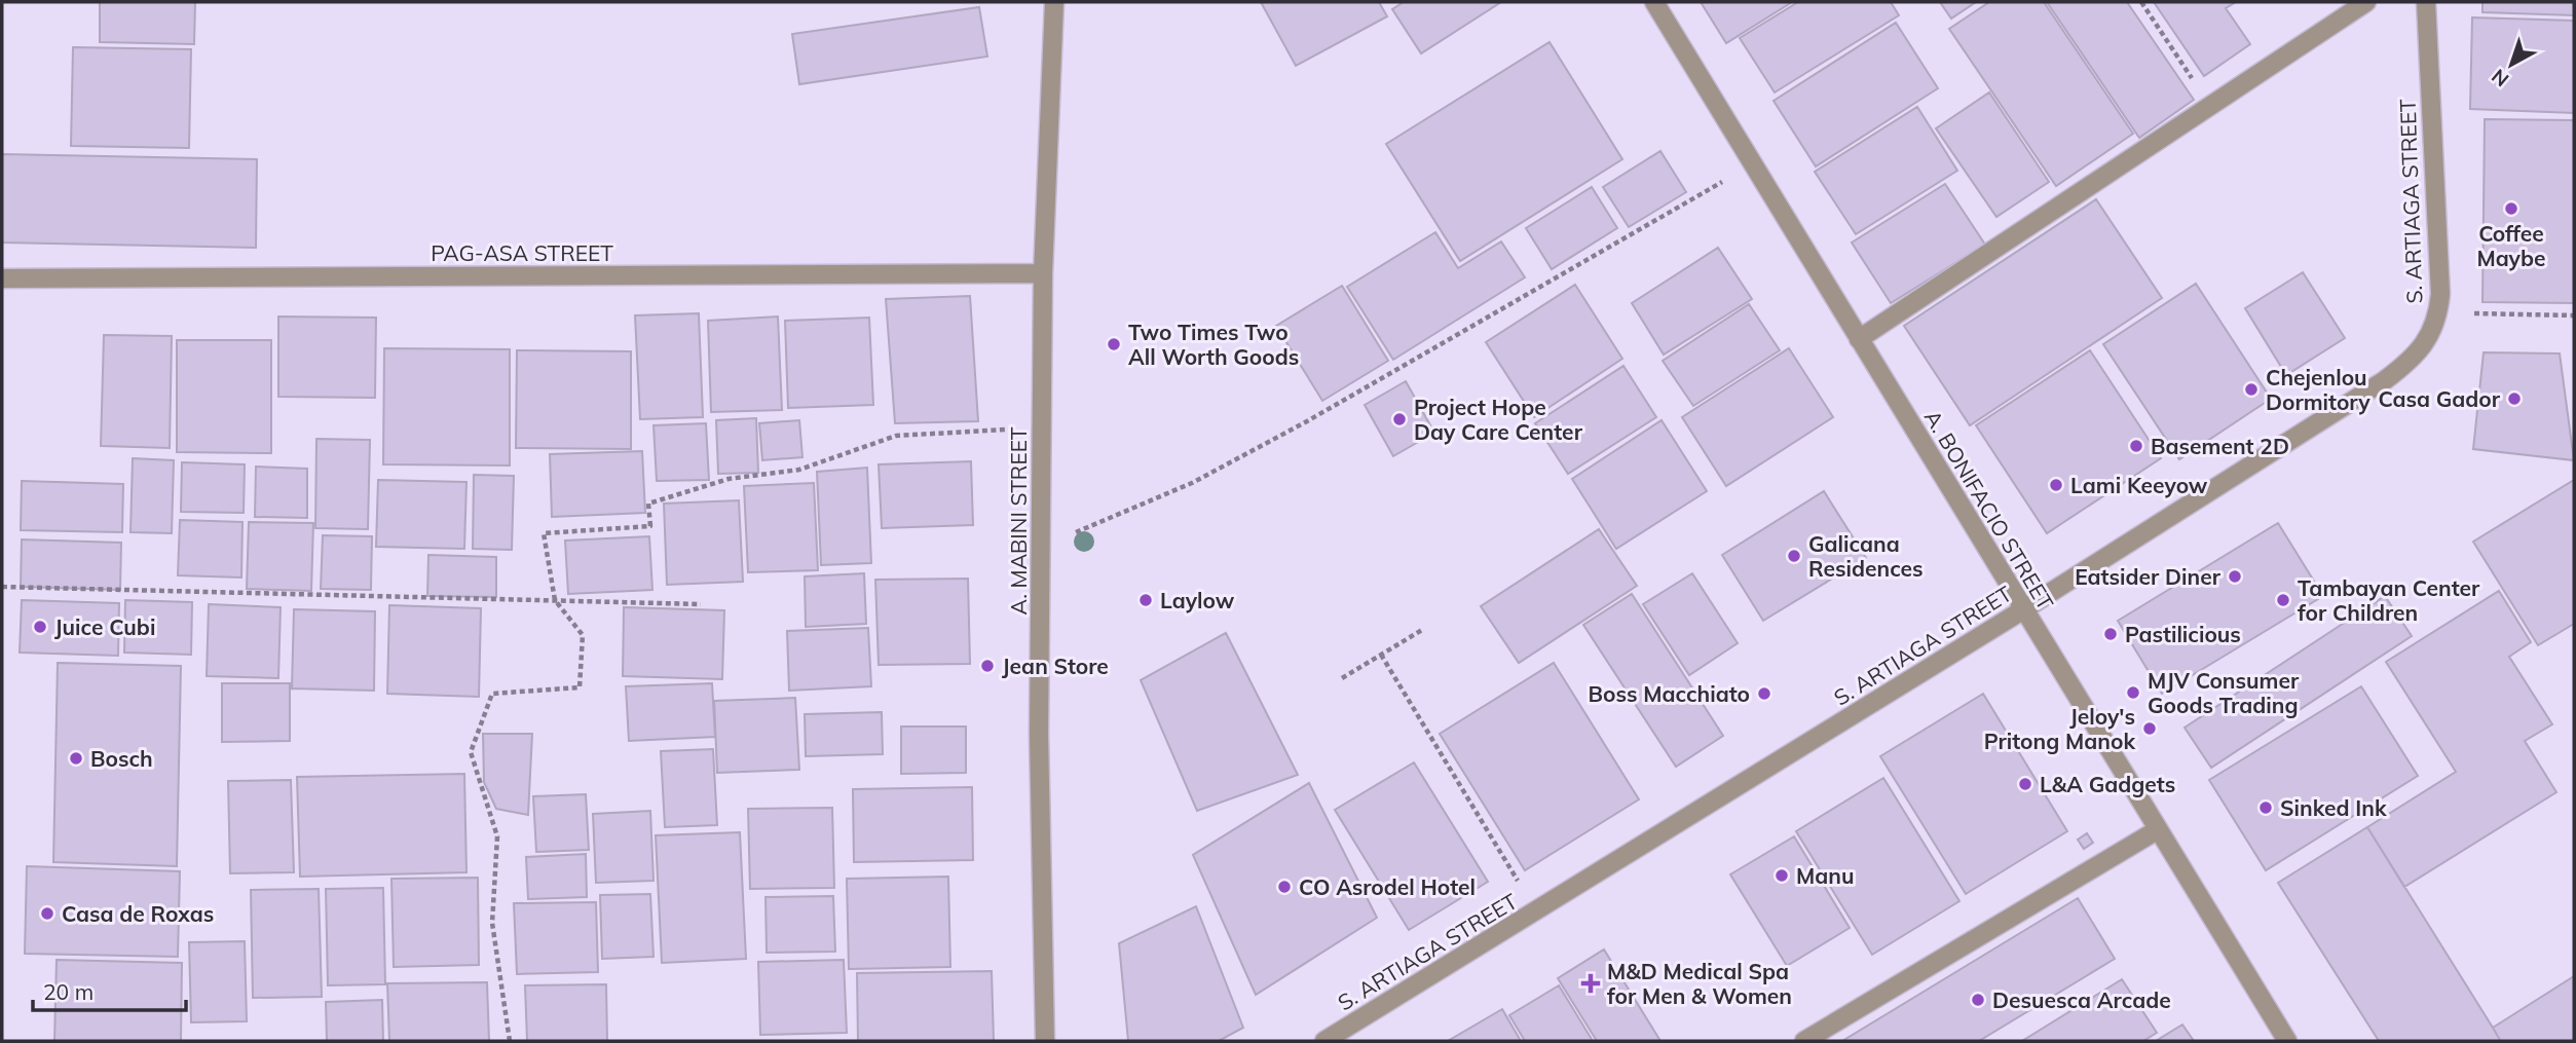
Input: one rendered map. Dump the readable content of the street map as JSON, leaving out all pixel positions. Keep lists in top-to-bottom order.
{
  "streets": {
    "street": [
      "S. ARTIAGA STREET",
      "PAG-ASA STREET",
      "A. BONIFACIO STREET",
      "A. MABINI STREET"
    ]
  },
  "crossings": [
    ["S. ARTIAGA STREET", "A. BONIFACIO STREET"],
    ["PAG-ASA STREET", "A. MABINI STREET"]
  ],
  "places": {
    "other": [
      "Coffee Maybe",
      "Two Times Two All Worth Goods",
      "Chejenlou Dormitory",
      "Casa Gador",
      "Project Hope Day Care Center",
      "Basement 2D",
      "Lami Keeyow",
      "Galicana Residences",
      "Eatsider Diner",
      "Laylow",
      "Tambayan Center for Children",
      "Juice Cubi",
      "Pastilicious",
      "Jean Store",
      "MJV Consumer Goods Trading",
      "Boss Macchiato",
      "Jeloy's Pritong Manok",
      "Bosch",
      "L&A Gadgets",
      "Sinked Ink",
      "Manu",
      "CO Asrodel Hotel",
      "Casa de Roxas",
      "Desuesca Arcade"
    ],
    "health": ["M&D Medical Spa for Men & Women"]
  },
  "scale_bar": "20 m",
  "north": "bottom left"
}
